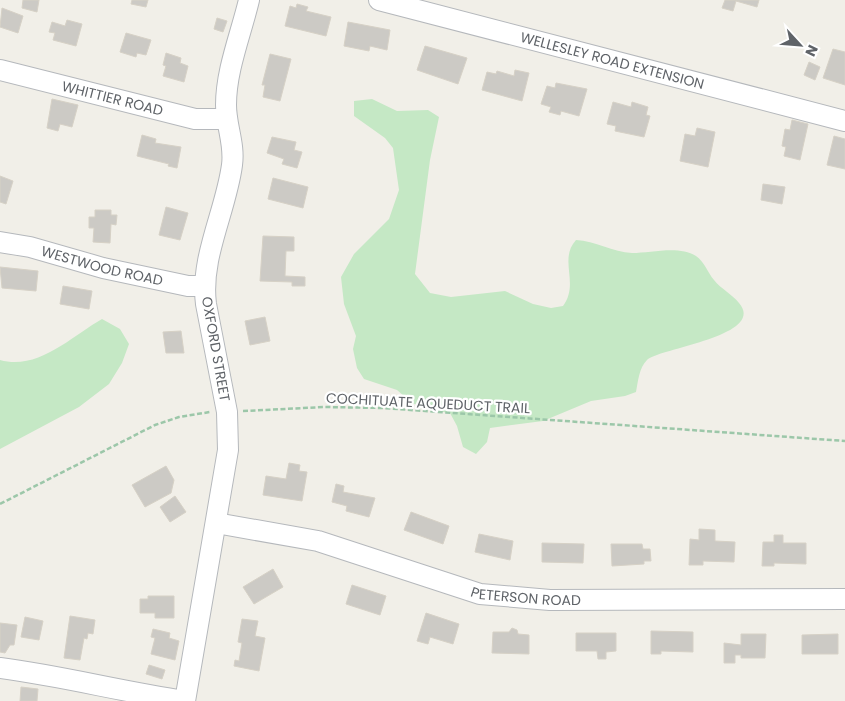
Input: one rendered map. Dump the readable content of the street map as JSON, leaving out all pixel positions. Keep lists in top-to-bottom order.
{
  "streets": {
    "street": [
      "WELLESLEY ROAD EXTENSION",
      "WHITTIER ROAD",
      "WESTWOOD ROAD",
      "OXFORD STREET",
      "PETERSON ROAD"
    ],
    "path": ["COCHITUATE AQUEDUCT TRAIL"]
  },
  "crossings": [
    ["WHITTIER ROAD", "OXFORD STREET"],
    ["WESTWOOD ROAD", "OXFORD STREET"],
    ["OXFORD STREET", "COCHITUATE AQUEDUCT TRAIL"],
    ["OXFORD STREET", "PETERSON ROAD"]
  ],
  "north": "bottom right"
}
